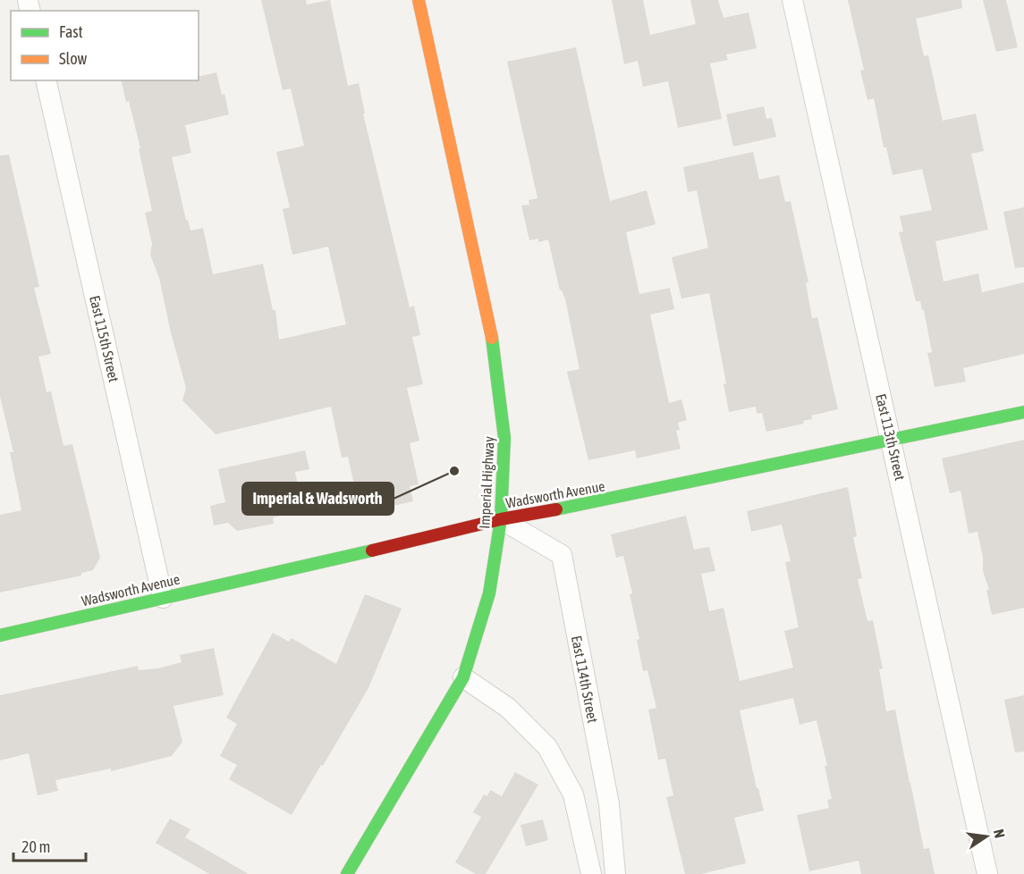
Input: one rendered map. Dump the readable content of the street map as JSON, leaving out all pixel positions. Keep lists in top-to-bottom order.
{
  "streets": {
    "street": [
      "East 115th Street",
      "East 113th Street",
      "Imperial Highway",
      "Wadsworth Avenue",
      "East 114th Street"
    ]
  },
  "crossings": [
    ["East 115th Street", "Wadsworth Avenue"],
    ["East 113th Street", "Wadsworth Avenue"],
    ["Imperial Highway", "Wadsworth Avenue"],
    ["Imperial Highway", "East 114th Street"],
    ["Wadsworth Avenue", "East 114th Street"]
  ],
  "places": ["Imperial & Wadsworth"],
  "legend": ["Fast", "Slow"],
  "scale_bar": "20 m",
  "north": "right"
}
